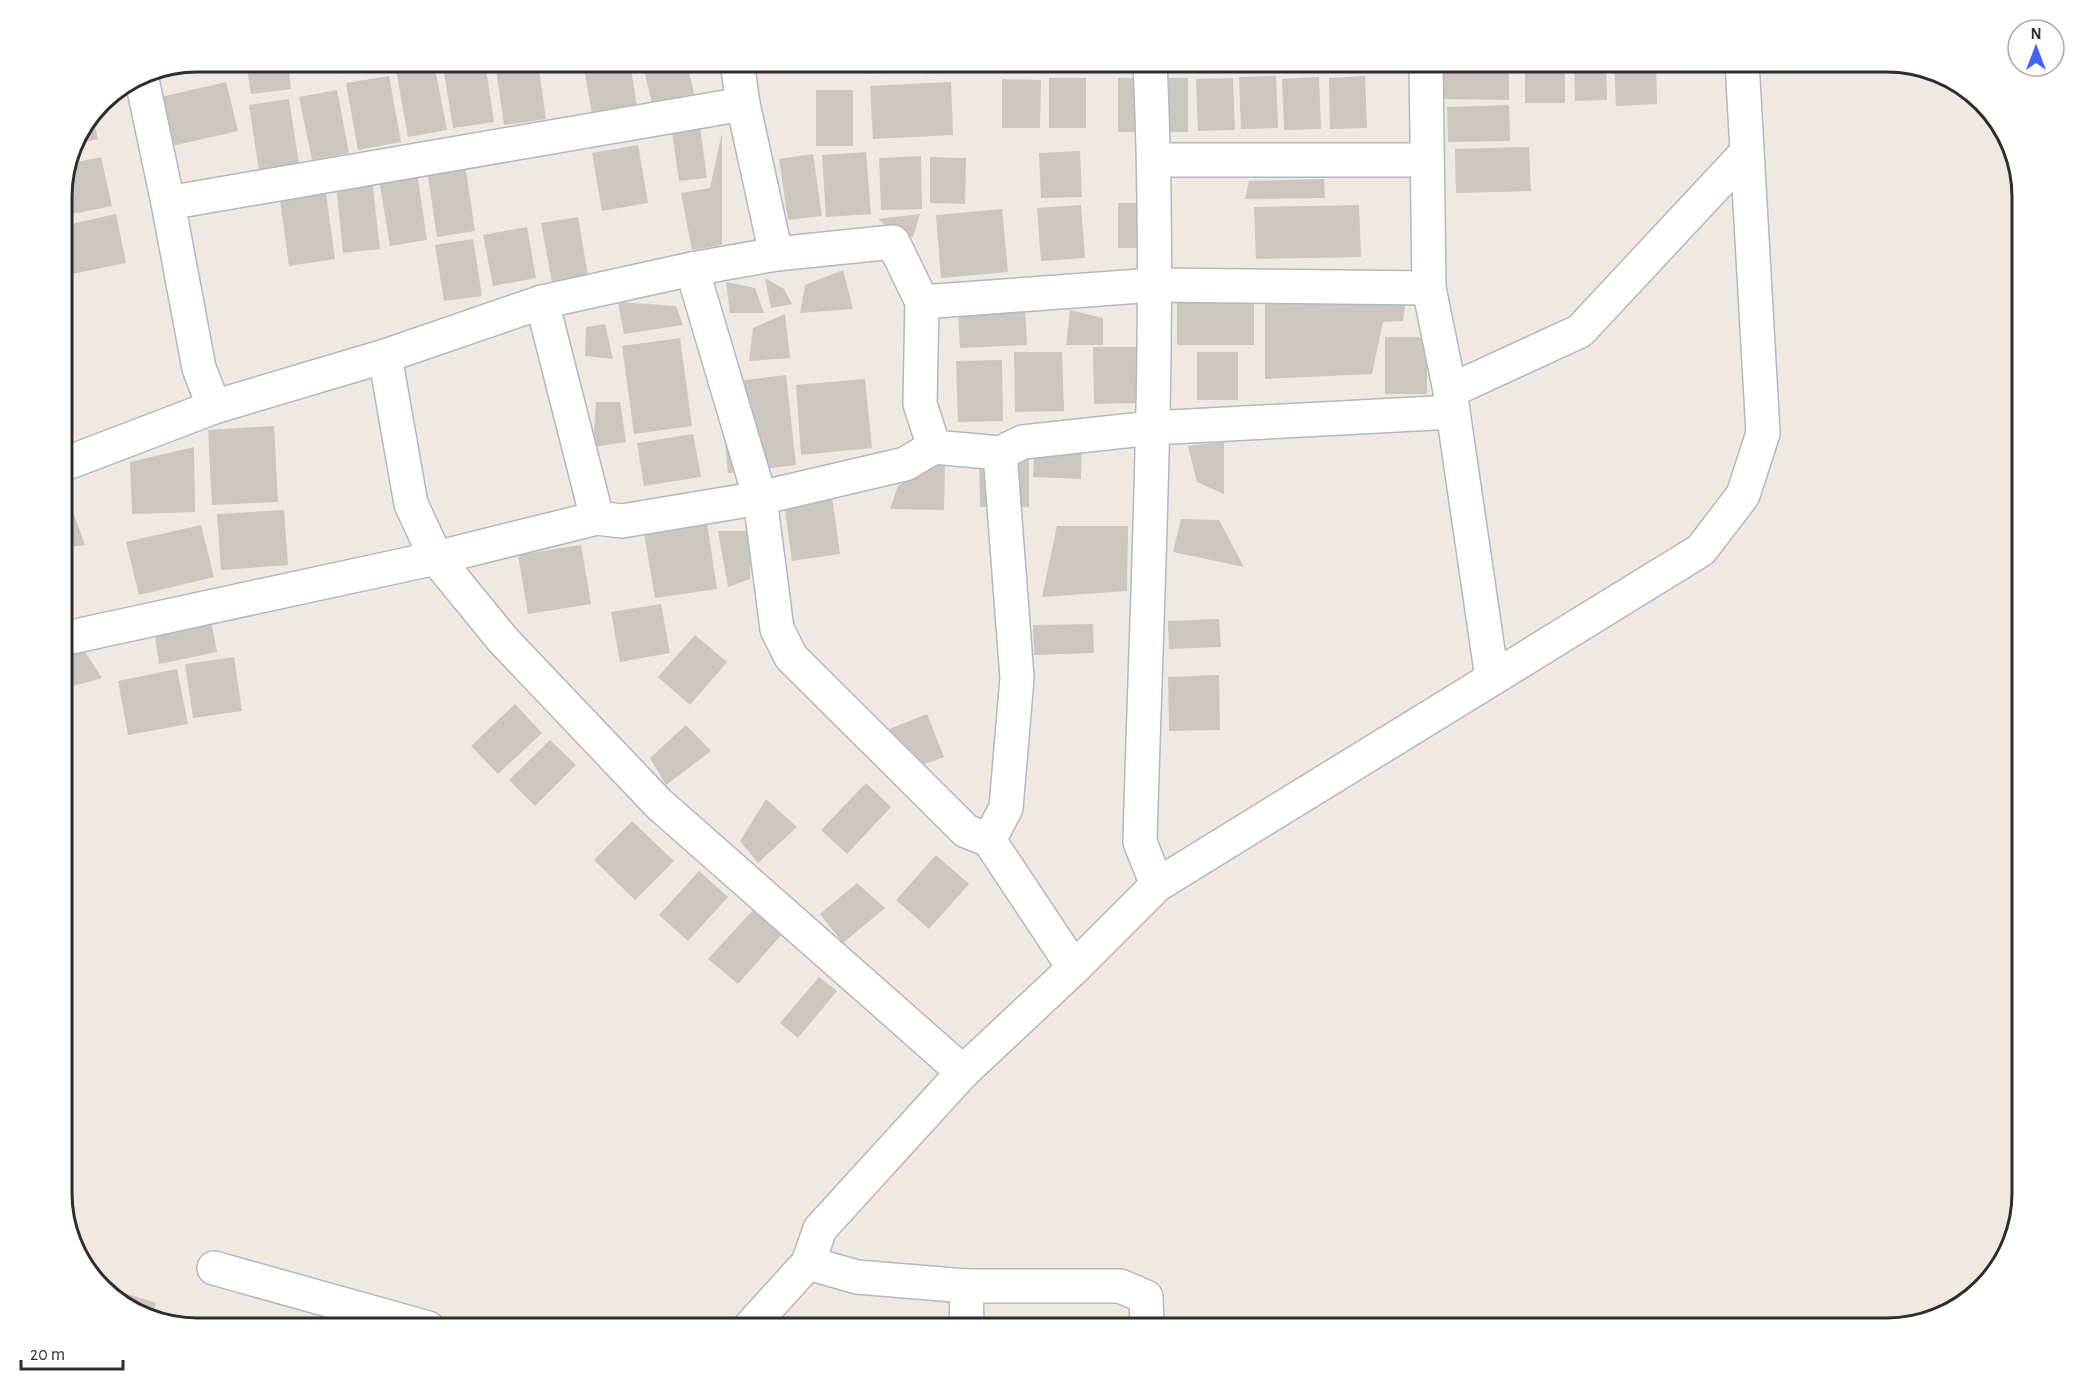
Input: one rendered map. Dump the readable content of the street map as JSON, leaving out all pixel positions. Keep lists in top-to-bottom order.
{
  "scale_bar": "20 m",
  "north": "top"
}
